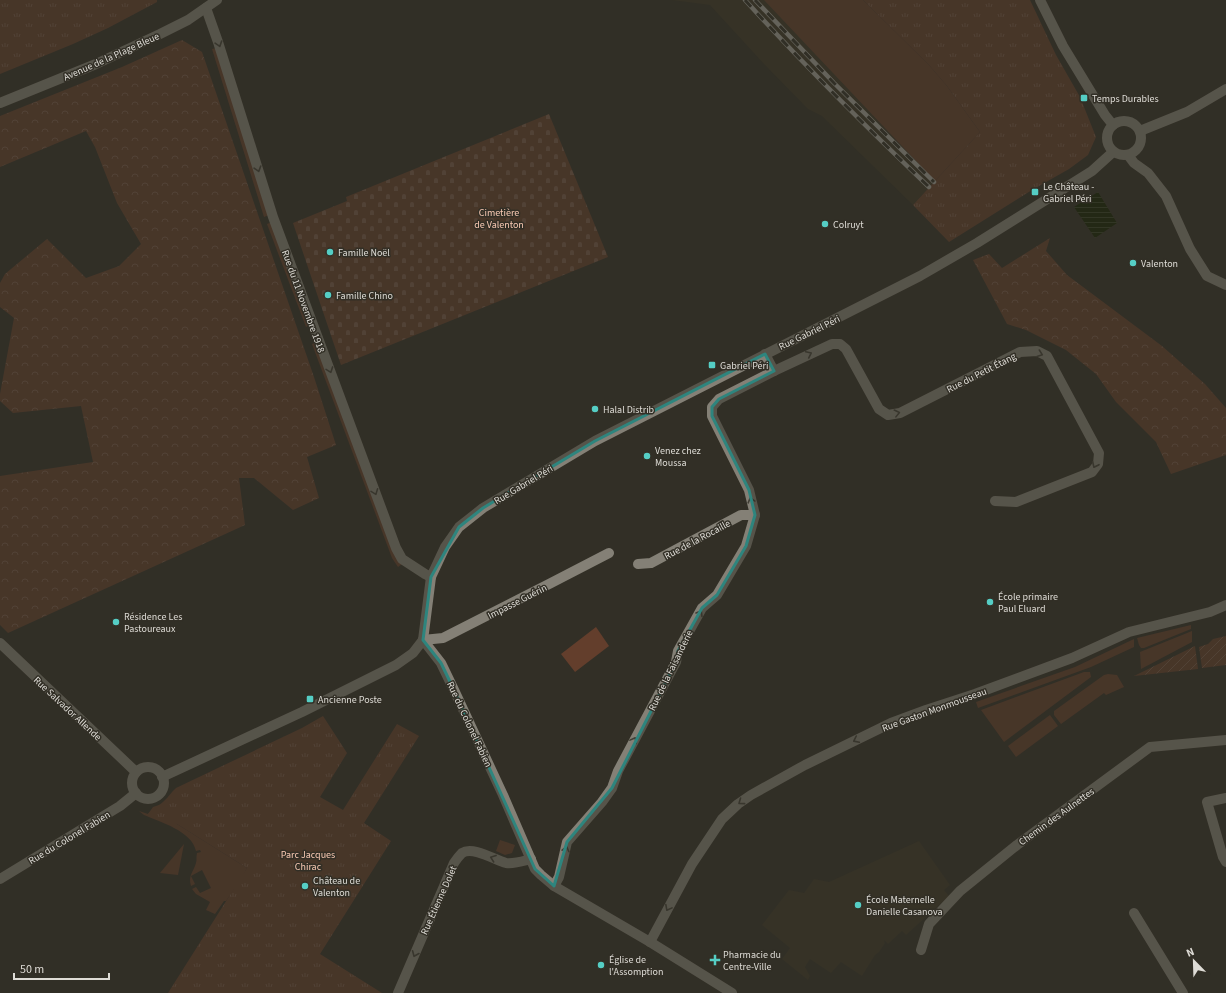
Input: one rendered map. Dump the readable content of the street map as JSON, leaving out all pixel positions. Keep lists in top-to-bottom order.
{
  "streets": {
    "street": [
      "Avenue de la Plage Bleue",
      "Rue du 11 Novembre 1918",
      "Rue Gabriel Péri",
      "Rue du Petit Étang",
      "Rue de la Rocaille",
      "Impasse Guérin",
      "Rue de la Faisanderie",
      "Rue Salvador Allende",
      "Rue Gaston Monmousseau",
      "Rue du Colonel Fabien",
      "Chemin des Aulnettes",
      "Rue Étienne Dolet"
    ]
  },
  "crossings": [
    ["Avenue de la Plage Bleue", "Rue du 11 Novembre 1918"],
    ["Rue du 11 Novembre 1918", "Rue Gabriel Péri"],
    ["Rue Gabriel Péri", "Impasse Guérin"],
    ["Rue Gabriel Péri", "Rue du Colonel Fabien"],
    ["Rue du Petit Étang", "Rue de la Faisanderie"],
    ["Rue de la Rocaille", "Rue de la Faisanderie"],
    ["Impasse Guérin", "Rue du Colonel Fabien"],
    ["Rue de la Faisanderie", "Rue du Colonel Fabien"],
    ["Rue Salvador Allende", "Rue du Colonel Fabien"],
    ["Rue Gaston Monmousseau", "Rue du Colonel Fabien"],
    ["Rue du Colonel Fabien", "Rue Étienne Dolet"]
  ],
  "one_way": [
    "Rue du 11 Novembre 1918",
    "Rue de la Faisanderie",
    "Rue Gaston Monmousseau",
    "Rue Étienne Dolet"
  ],
  "parks": ["Cimetière de Valenton", "Parc Jacques Chirac"],
  "places": {
    "transit": [
      "Temps Durables",
      "Le Château - Gabriel Péri",
      "Gabriel Péri",
      "Ancienne Poste"
    ],
    "other": [
      "Colruyt",
      "Famille Noël",
      "Valenton",
      "Famille Chino",
      "Halal Distrib",
      "Venez chez Moussa",
      "École primaire Paul Eluard",
      "Résidence Les Pastoureaux",
      "Château de Valenton",
      "École Maternelle Danielle Casanova",
      "Église de l'Assomption"
    ],
    "health": ["Pharmacie du Centre-Ville"]
  },
  "scale_bar": "50 m",
  "north": "top left"
}
